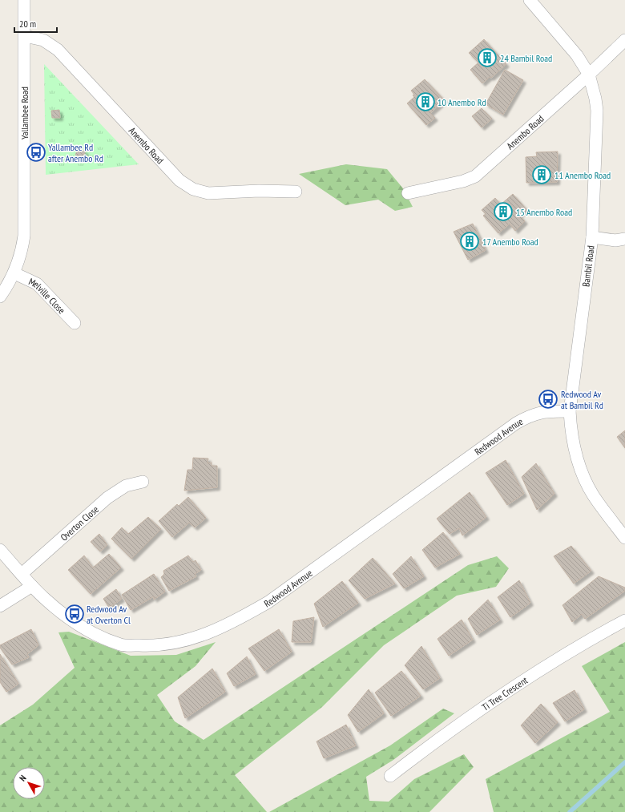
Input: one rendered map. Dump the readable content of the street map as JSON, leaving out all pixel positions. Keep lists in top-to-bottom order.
{
  "streets": {
    "street": [
      "Yallambee Road",
      "Anembo Road",
      "Bambil Road",
      "Melville Close",
      "Redwood Avenue",
      "Overton Close",
      "Ti Tree Crescent"
    ]
  },
  "crossings": [
    ["Yallambee Road", "Anembo Road"],
    ["Yallambee Road", "Melville Close"],
    ["Anembo Road", "Bambil Road"],
    ["Bambil Road", "Redwood Avenue"],
    ["Redwood Avenue", "Overton Close"]
  ],
  "places": {
    "building": [
      "24 Bambil Road",
      "10 Anembo Rd",
      "11 Anembo Road",
      "15 Anembo Road",
      "17 Anembo Road"
    ],
    "bus stop": ["Yallambee Rd after Anembo Rd", "Redwood Av at Bambil Rd", "Redwood Av at Overton Cl"]
  },
  "scale_bar": "20 m",
  "north": "top left"
}
